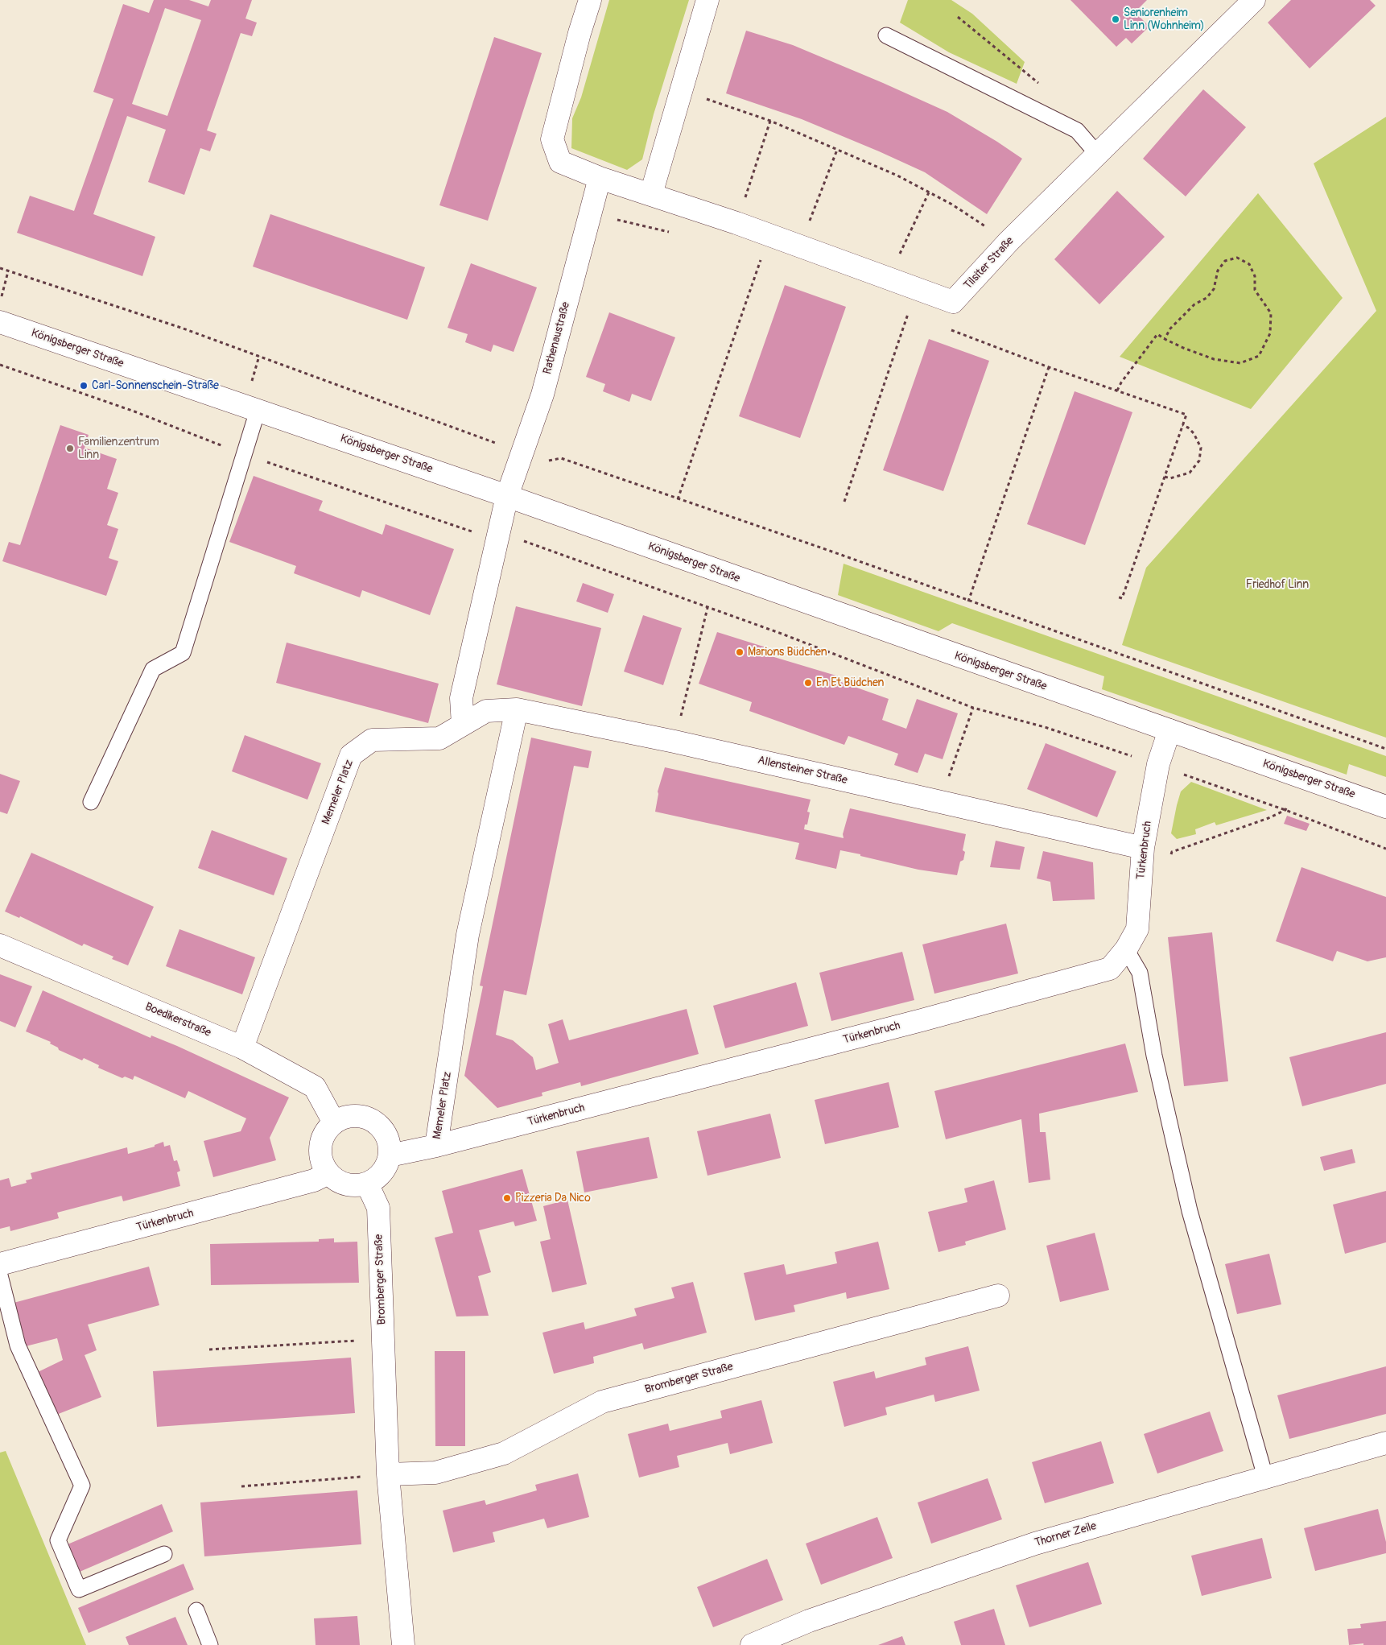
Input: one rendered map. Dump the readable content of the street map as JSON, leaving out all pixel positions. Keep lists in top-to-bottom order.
{
  "streets": {
    "street": [
      "Tilsiter Straße",
      "Rathenaustraße",
      "Königsberger Straße",
      "Allensteiner Straße",
      "Memeler Platz",
      "Türkenbruch",
      "Boedikerstraße",
      "Bromberger Straße",
      "Thorner Zeile"
    ]
  },
  "crossings": [
    ["Rathenaustraße", "Königsberger Straße"],
    ["Königsberger Straße", "Türkenbruch"],
    ["Allensteiner Straße", "Memeler Platz"],
    ["Allensteiner Straße", "Türkenbruch"],
    ["Memeler Platz", "Türkenbruch"],
    ["Memeler Platz", "Boedikerstraße"],
    ["Türkenbruch", "Boedikerstraße"],
    ["Türkenbruch", "Bromberger Straße"],
    ["Boedikerstraße", "Bromberger Straße"]
  ],
  "parks": ["Friedhof Linn"],
  "places": [
    "Seniorenheim Linn (Wohnheim)",
    "Carl-Sonnenschein-Straße",
    "Familienzentrum Linn",
    "Marions Büdchen",
    "En Et Büdchen",
    "Pizzeria Da Nico"
  ]
}
